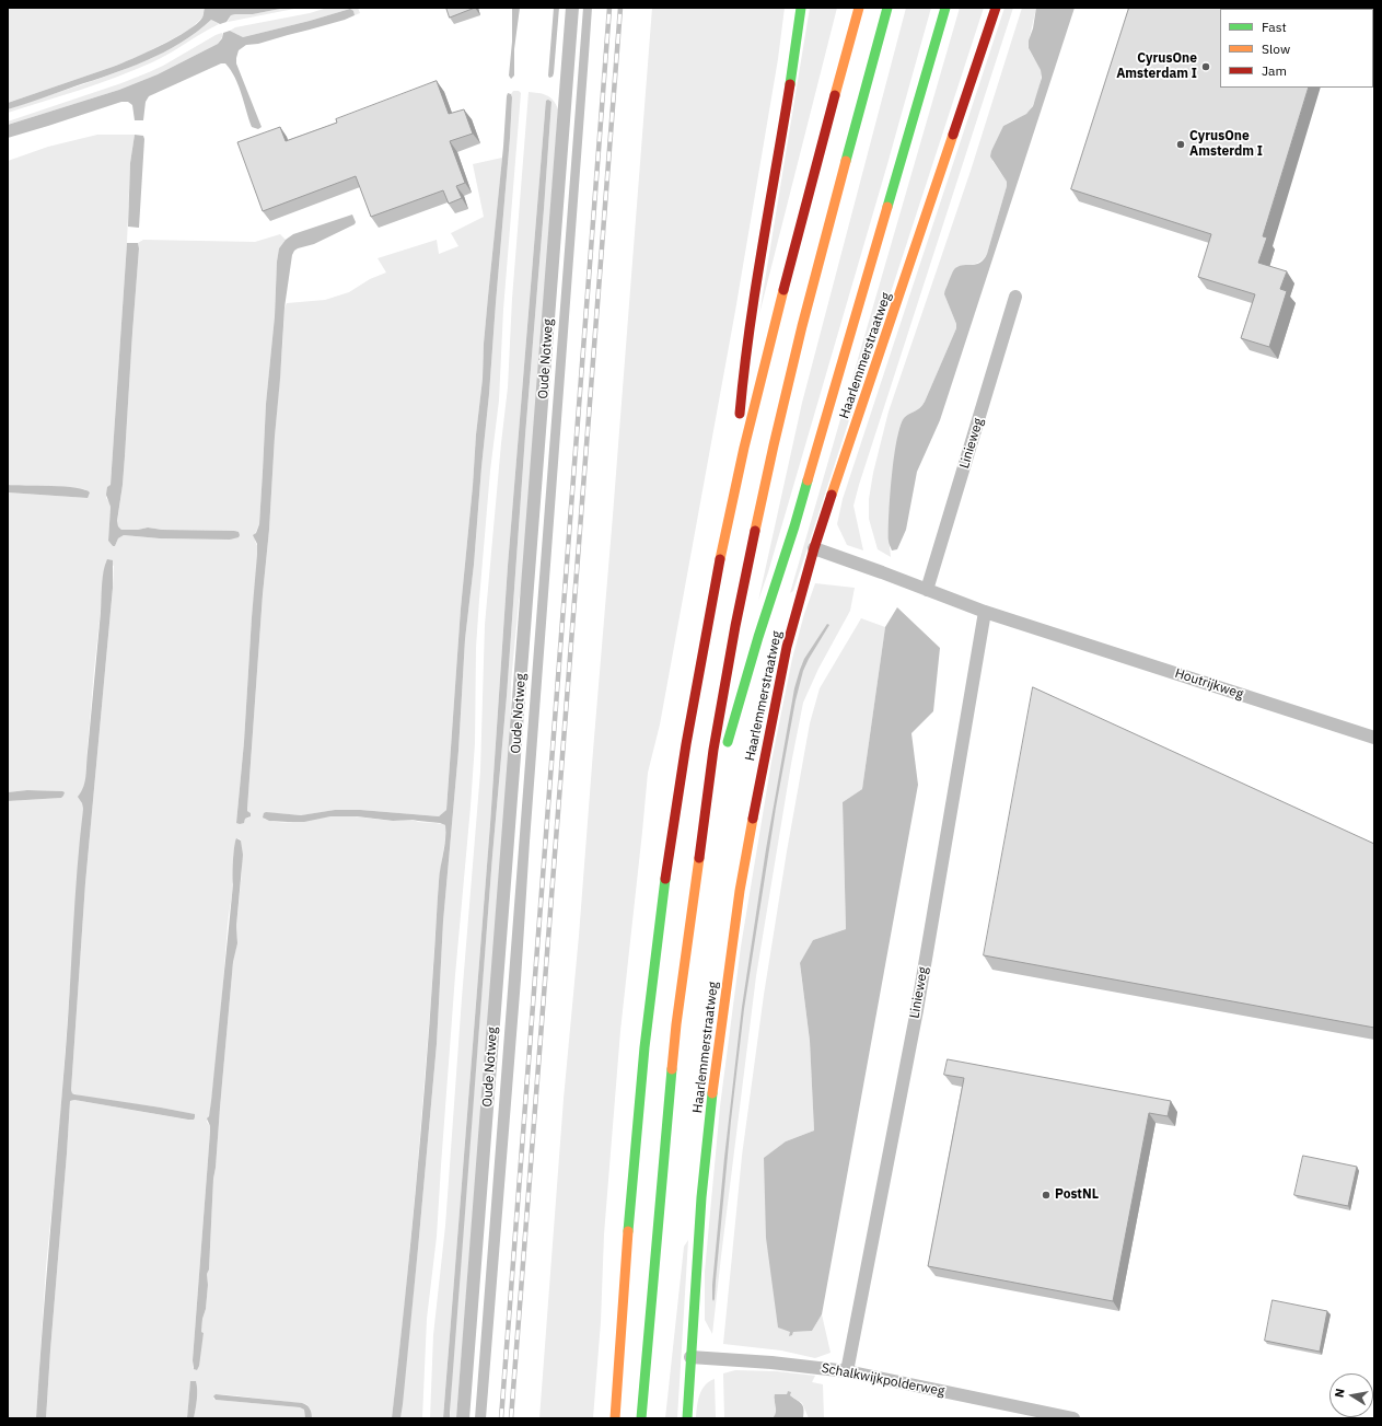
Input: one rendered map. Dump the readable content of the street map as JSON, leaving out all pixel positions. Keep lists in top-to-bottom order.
{
  "streets": {
    "main road": ["Haarlemmerstraatweg"],
    "street": [
      "Oude Notweg",
      "Linieweg",
      "Houtrijkweg",
      "Schalkwijkpolderweg"
    ]
  },
  "crossings": [
    ["Haarlemmerstraatweg", "Schalkwijkpolderweg"],
    ["Linieweg", "Houtrijkweg"],
    ["Linieweg", "Schalkwijkpolderweg"]
  ],
  "places": ["CyrusOne Amsterdam I", "CyrusOne Amsterdm I", "PostNL"],
  "legend": ["Fast", "Slow", "Jam"],
  "north": "left"
}
